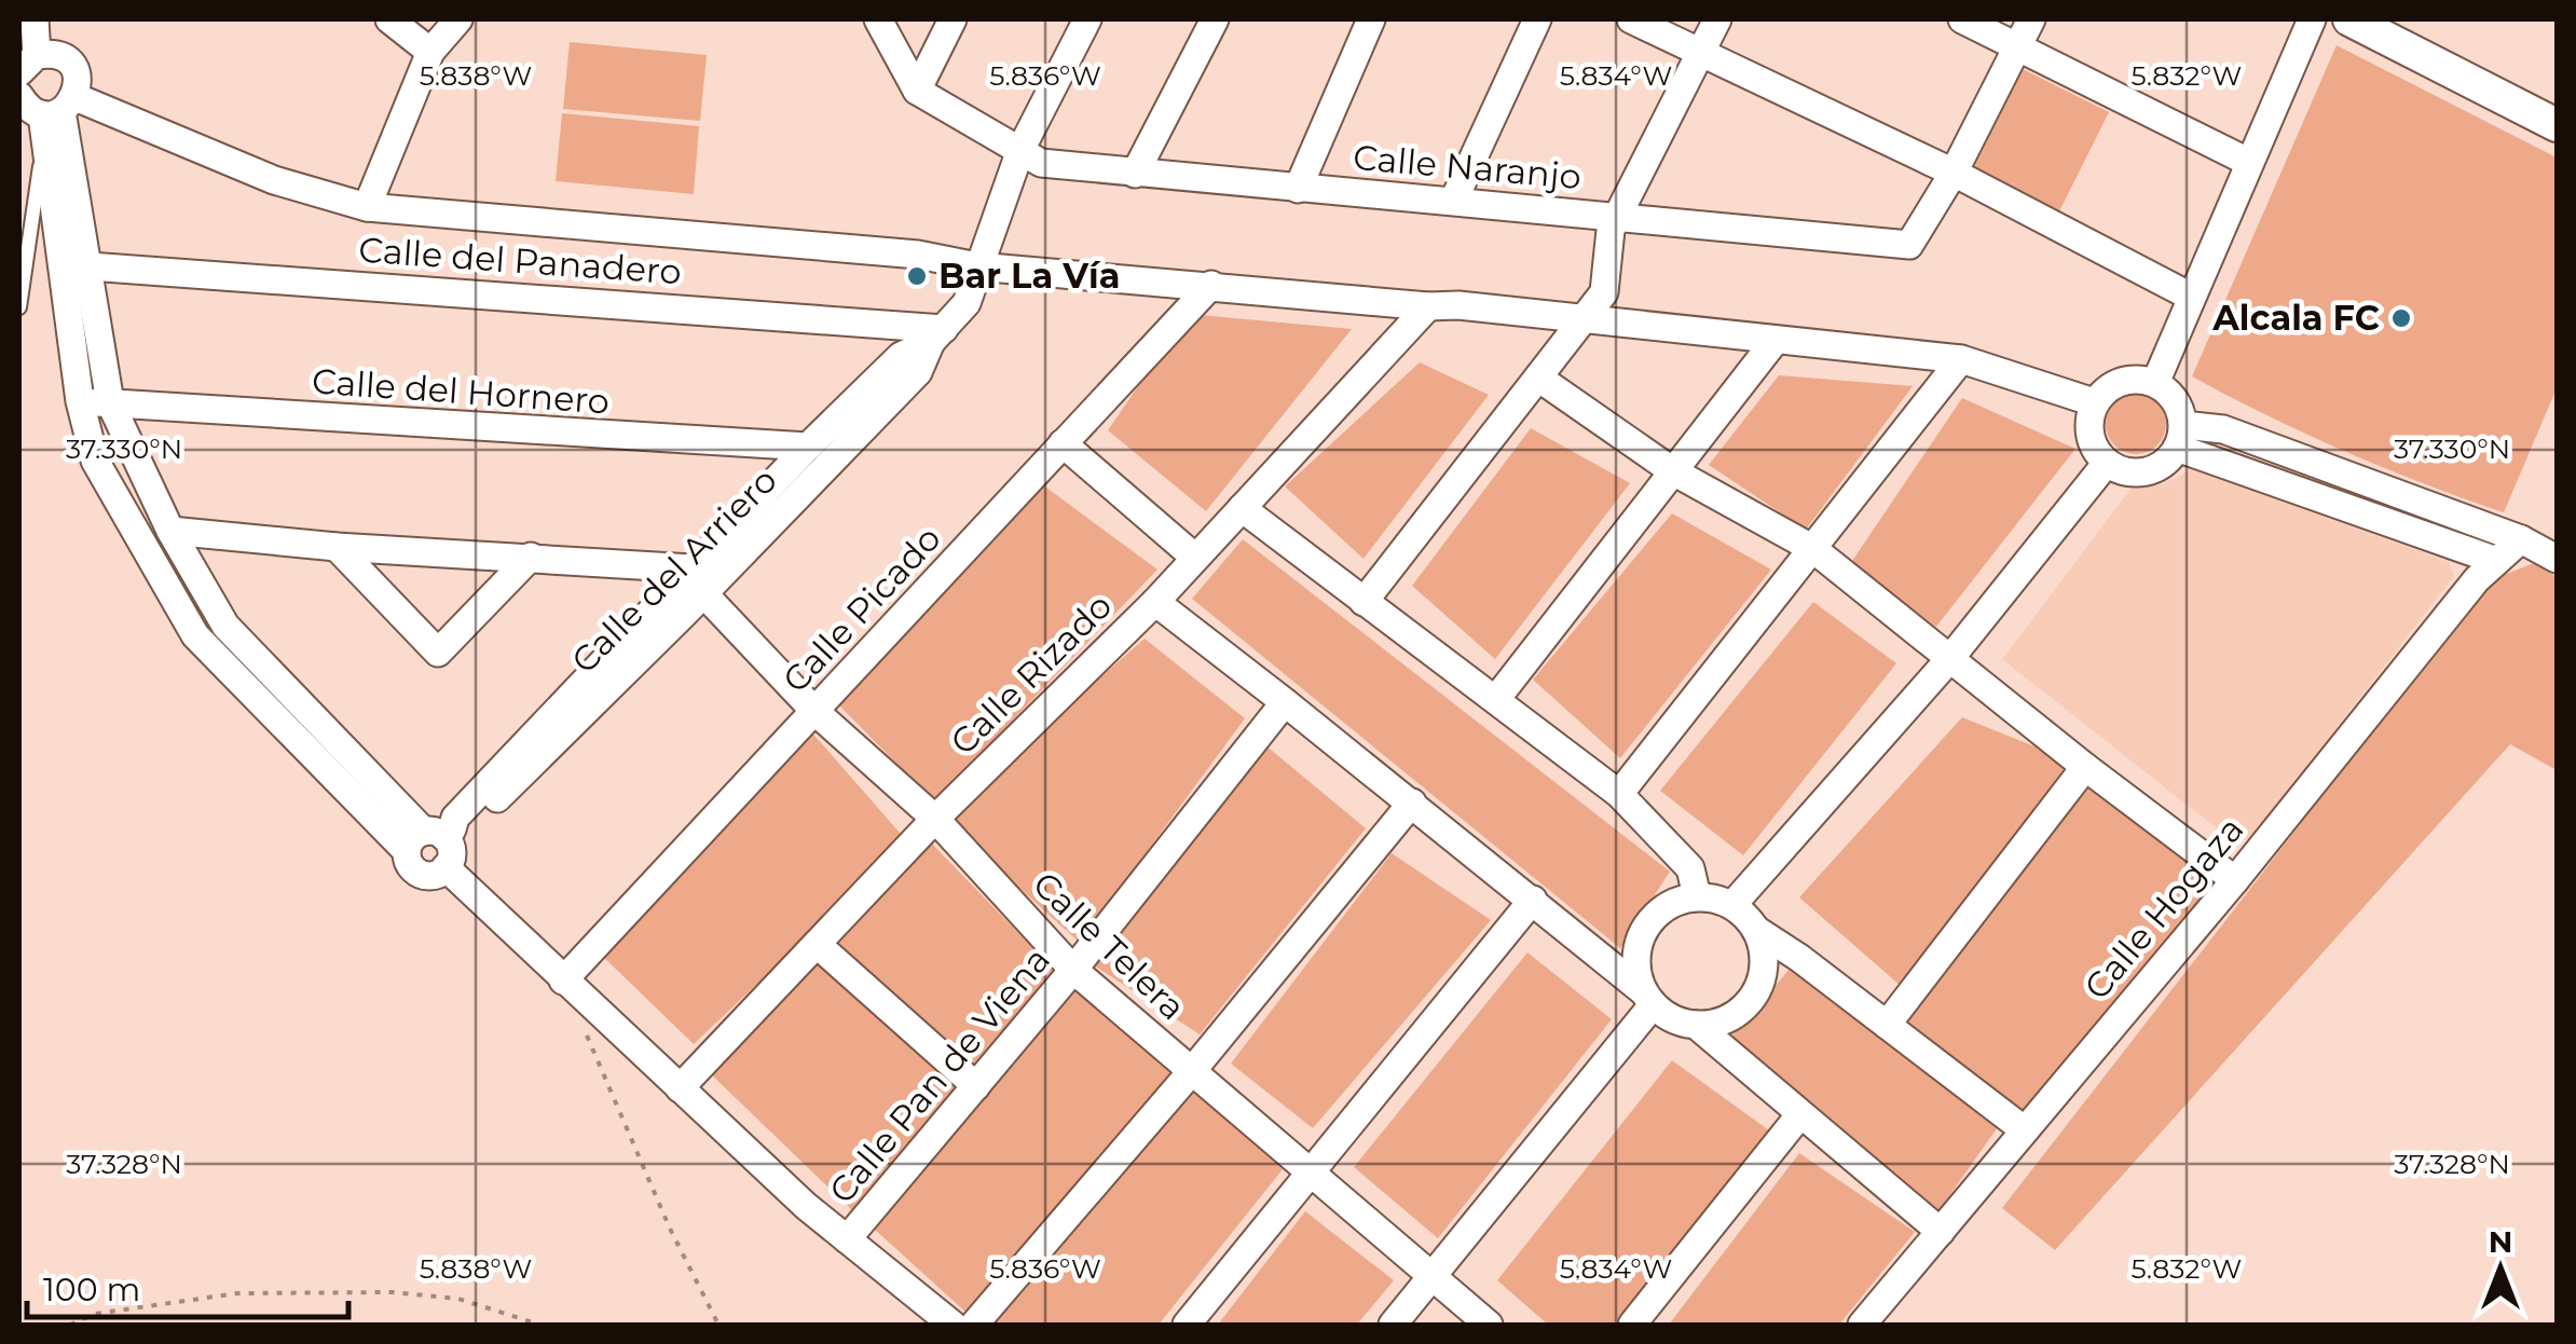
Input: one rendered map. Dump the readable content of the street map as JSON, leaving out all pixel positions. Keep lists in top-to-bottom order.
{
  "streets": {
    "street": [
      "Calle Naranjo",
      "Calle del Panadero",
      "Calle del Hornero",
      "Calle del Arriero",
      "Calle Picado",
      "Calle Rizado",
      "Calle Hogaza",
      "Calle Telera",
      "Calle Pan de Viena"
    ]
  },
  "crossings": [
    ["Calle Naranjo", "Calle del Arriero"],
    ["Calle del Panadero", "Calle del Arriero"],
    ["Calle del Hornero", "Calle del Arriero"],
    ["Calle del Arriero", "Calle Telera"],
    ["Calle Picado", "Calle Telera"],
    ["Calle Rizado", "Calle Telera"],
    ["Calle Telera", "Calle Pan de Viena"]
  ],
  "places": ["Bar La Vía", "Alcala FC"],
  "scale_bar": "100 m",
  "north": "top",
  "coordinates": [
    "5.838°W",
    "5.836°W",
    "5.834°W",
    "5.832°W",
    "37.330°N",
    "37.328°N"
  ]
}
